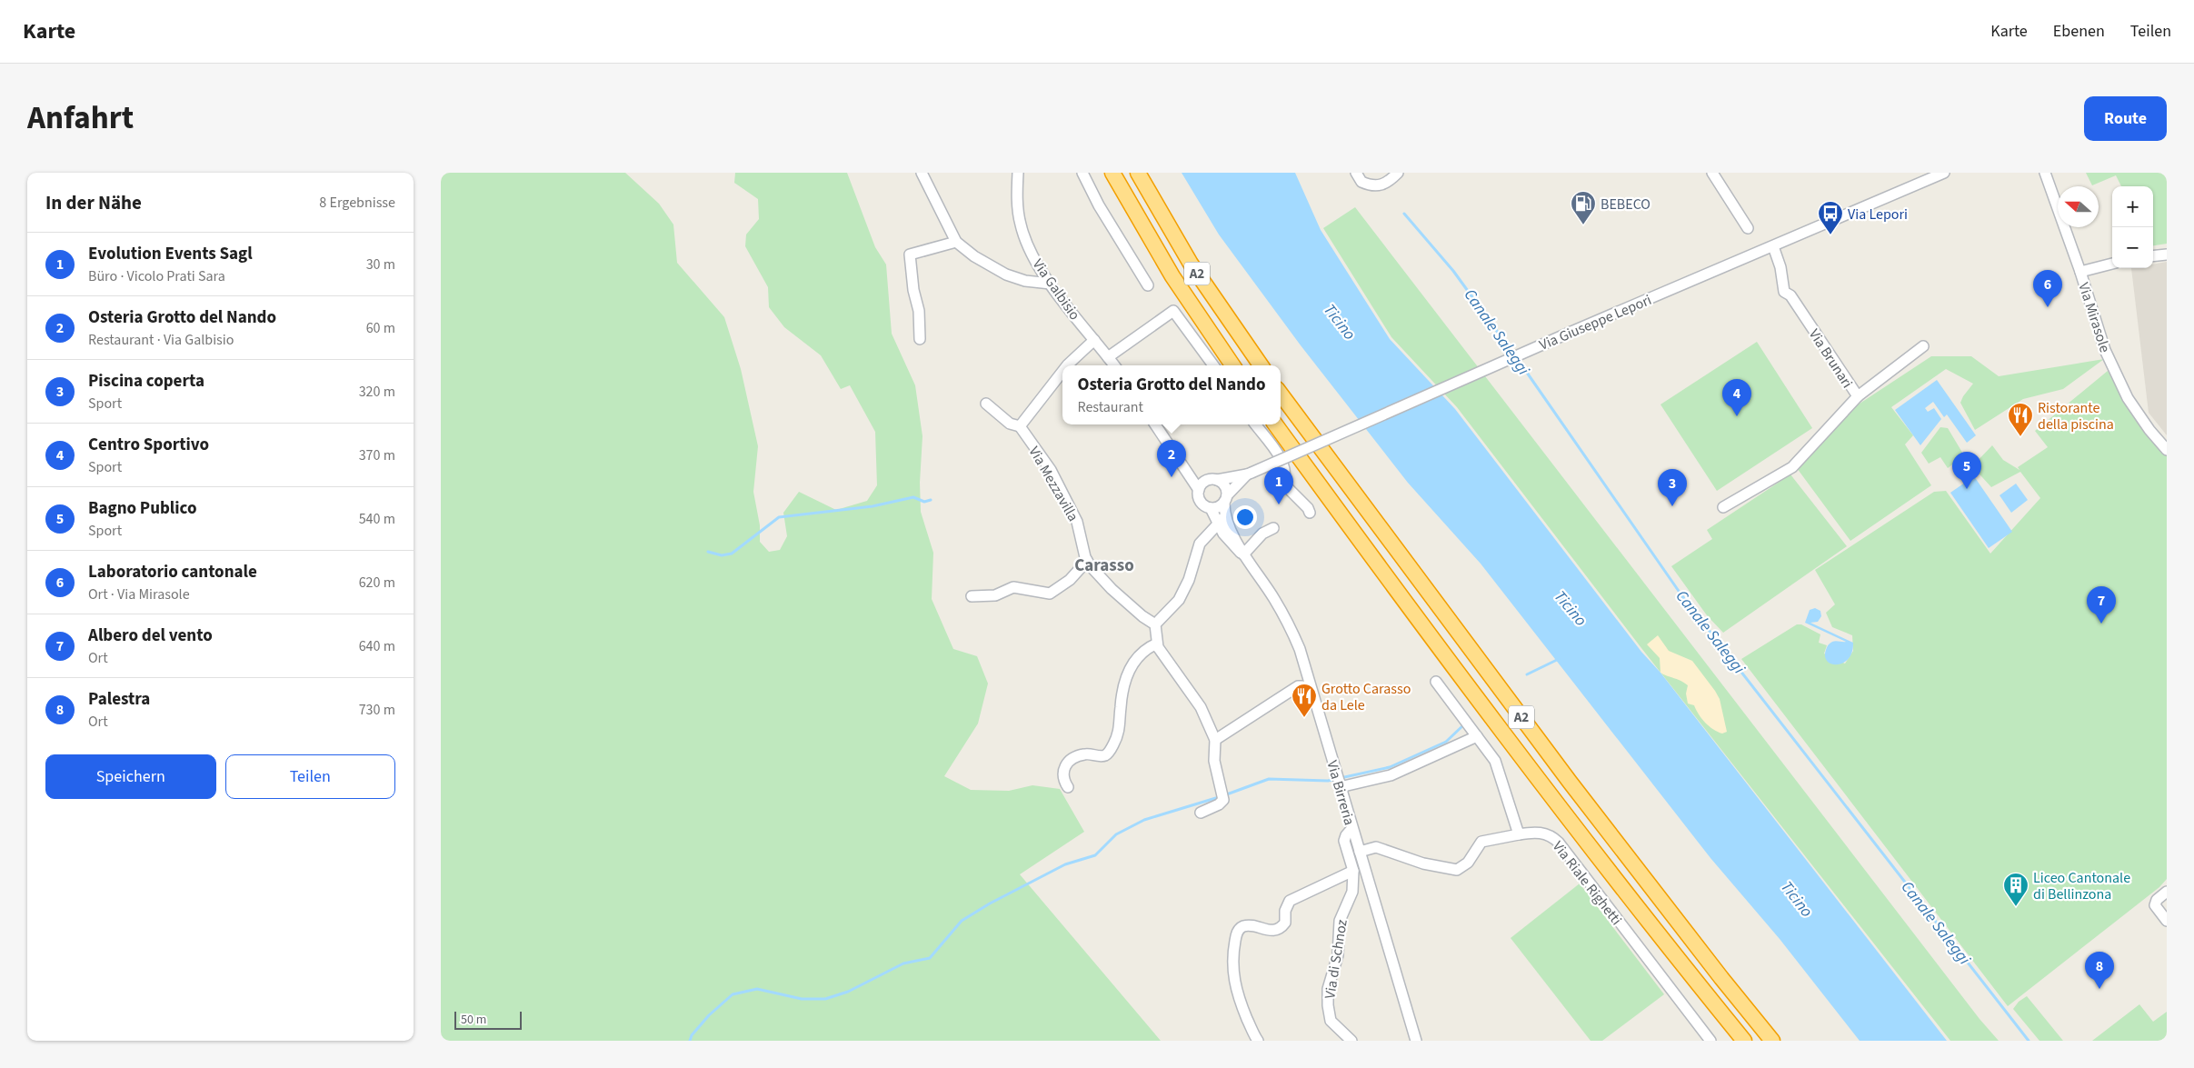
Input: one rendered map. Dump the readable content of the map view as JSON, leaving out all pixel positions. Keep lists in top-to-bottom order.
{
  "streets": {
    "highway": ["A2"],
    "street": [
      "Via Galbisio",
      "Via Mirasole",
      "Via Giuseppe Lepori",
      "Via Brunari",
      "Via Mezzavilla",
      "Via Birreria",
      "Via Riale Righetti",
      "Via di Schnoz"
    ]
  },
  "crossings": [
    ["Via Giuseppe Lepori", "Via Brunari"],
    ["Via Giuseppe Lepori", "Via Birreria"],
    ["Via Birreria", "Via Riale Righetti"]
  ],
  "districts": ["Carasso"],
  "water": ["Ticino", "Canale Saleggi"],
  "places": {
    "fuel station": ["BEBECO"],
    "bus stop": ["Via Lepori"],
    "restaurant": ["Ristorante della piscina", "Grotto Carasso da Lele"],
    "building": ["Liceo Cantonale di Bellinzona"]
  },
  "scale_bar": "50 m",
  "north": "left",
  "page": {
    "header": "Karte",
    "nav": ["Karte", "Ebenen", "Teilen"],
    "title": "Anfahrt",
    "buttons": [
      "Route",
      ["Speichern", "Teilen"]
    ],
    "heading": ["In der Nähe", "8 Ergebnisse"],
    "map_buttons": ["+", "−"],
    "list": [
      {
        "mark": "1",
        "name": "Evolution Events Sagl",
        "note": "Büro · Vicolo Prati Sara",
        "value": "30 m"
      },
      {
        "mark": "2",
        "name": "Osteria Grotto del Nando",
        "note": "Restaurant · Via Galbisio",
        "value": "60 m"
      },
      {
        "mark": "3",
        "name": "Piscina coperta",
        "note": "Sport",
        "value": "320 m"
      },
      {
        "mark": "4",
        "name": "Centro Sportivo",
        "note": "Sport",
        "value": "370 m"
      },
      {
        "mark": "5",
        "name": "Bagno Publico",
        "note": "Sport",
        "value": "540 m"
      },
      {
        "mark": "6",
        "name": "Laboratorio cantonale",
        "note": "Ort · Via Mirasole",
        "value": "620 m"
      },
      {
        "mark": "7",
        "name": "Albero del vento",
        "note": "Ort",
        "value": "640 m"
      },
      {
        "mark": "8",
        "name": "Palestra",
        "note": "Ort",
        "value": "730 m"
      }
    ],
    "pins": [
      "6",
      "4",
      "2",
      "5",
      "1",
      "3",
      "7",
      "8"
    ],
    "popup": ["Osteria Grotto del Nando", "Restaurant"],
    "scale": "50 m"
  }
}
